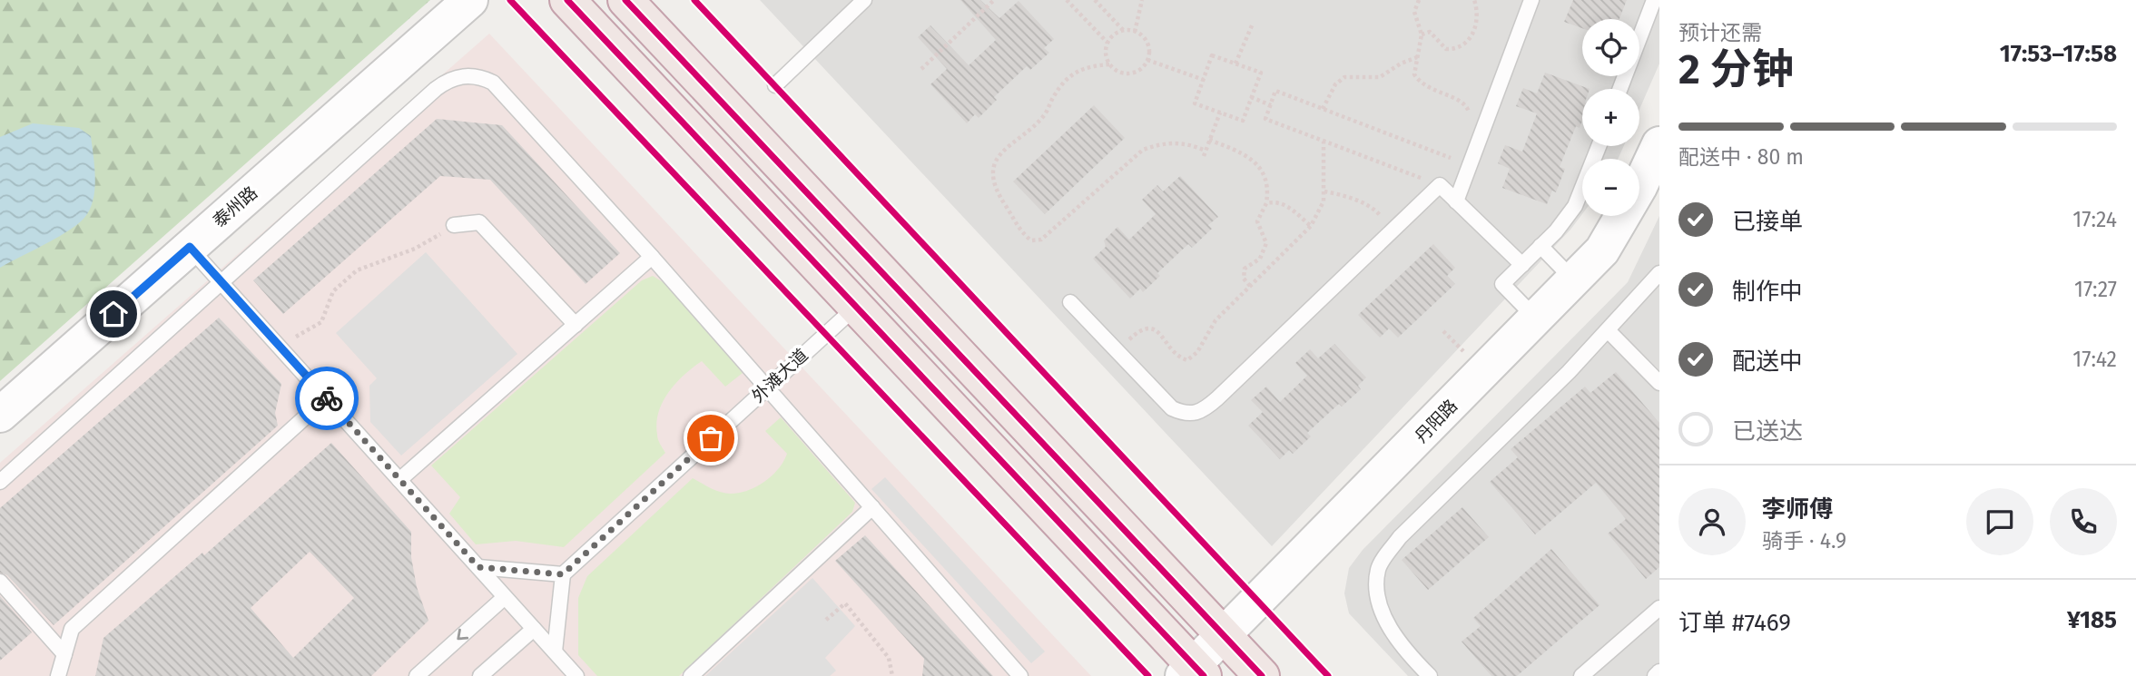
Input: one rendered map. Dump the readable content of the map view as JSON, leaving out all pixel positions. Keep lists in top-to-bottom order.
{
  "streets": {
    "street": ["泰州路", "丹阳路"],
    "lane": ["外滩大道"]
  },
  "page": {
    "heading": ["2 分钟", "预计还需", "17:53–17:58"],
    "panel": [
      "李师傅",
      "骑手 · 4.9",
      "订单 #7469",
      "¥185"
    ],
    "map_buttons": ["+", "−"],
    "bar": "配送中 · 80 m",
    "list": [
      ["已接单", "17:24"],
      ["制作中", "17:27"],
      ["配送中", "17:42"],
      "已送达"
    ]
  }
}
